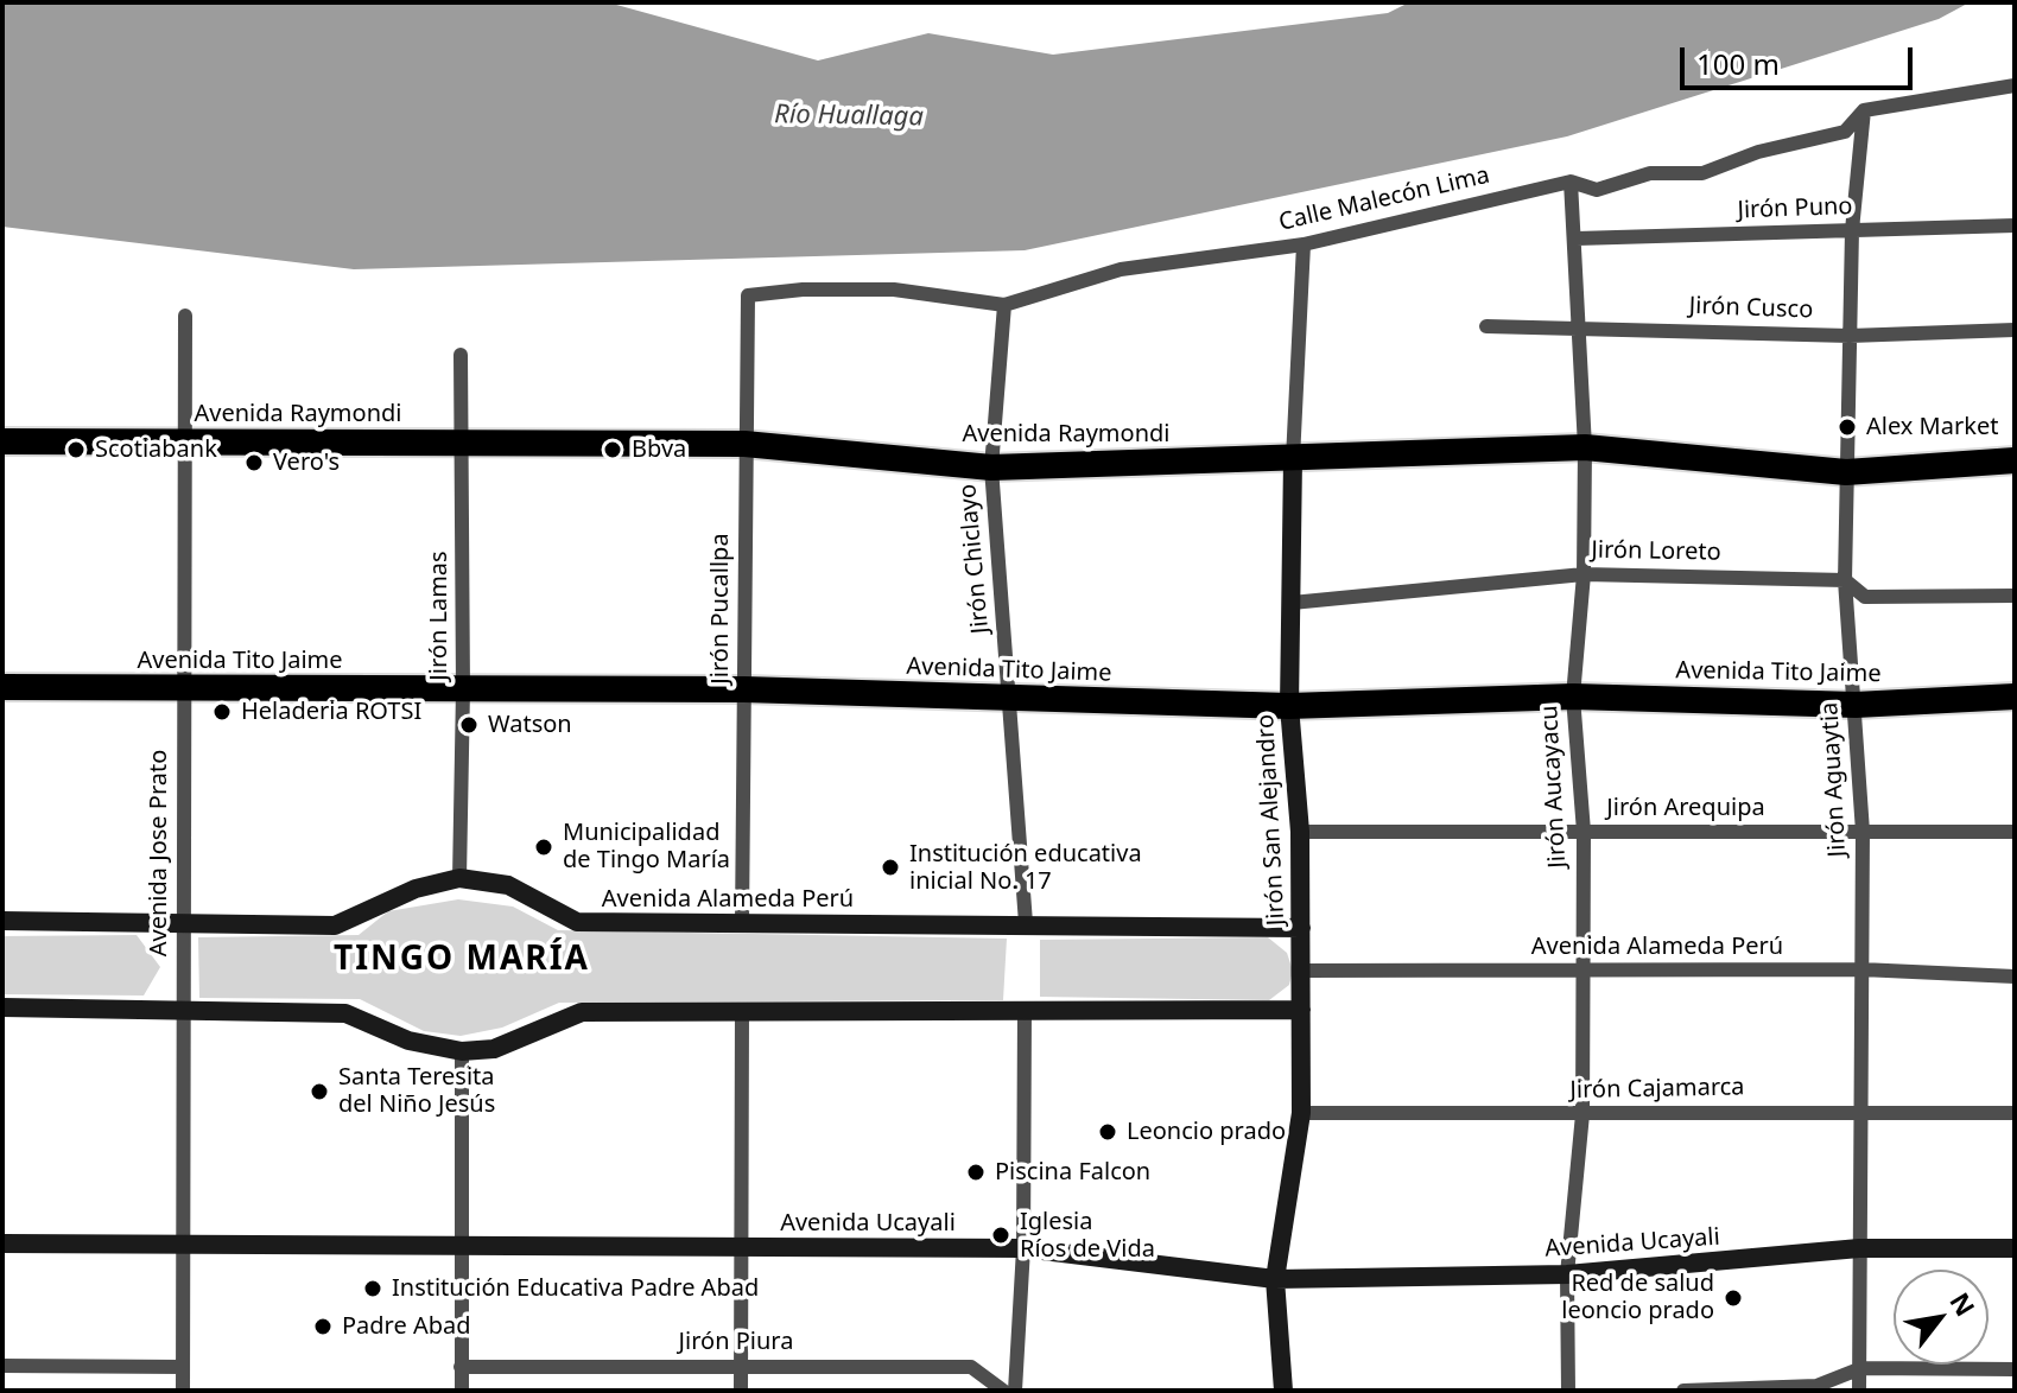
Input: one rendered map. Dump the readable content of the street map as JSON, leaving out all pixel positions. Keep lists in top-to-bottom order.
{
  "streets": {
    "highway": ["Avenida Raymondi", "Avenida Tito Jaime"],
    "street": [
      "Calle Malecón Lima",
      "Jirón Puno",
      "Jirón Cusco",
      "Jirón Loreto",
      "Jirón Chiclayo",
      "Jirón Pucallpa",
      "Jirón Lamas",
      "Jirón Aguaytia",
      "Jirón Aucayacu",
      "Jirón Arequipa",
      "Jirón San Alejandro",
      "Avenida Jose Prato",
      "Avenida Alameda Perú",
      "Jirón Cajamarca",
      "Avenida Ucayali",
      "Jirón Piura"
    ]
  },
  "crossings": [
    ["Calle Malecón Lima", "Jirón Chiclayo"],
    ["Calle Malecón Lima", "Jirón Pucallpa"],
    ["Calle Malecón Lima", "Jirón Aguaytia"],
    ["Calle Malecón Lima", "Jirón Aucayacu"],
    ["Calle Malecón Lima", "Jirón San Alejandro"],
    ["Jirón Puno", "Jirón Aguaytia"],
    ["Jirón Puno", "Jirón Aucayacu"],
    ["Jirón Cusco", "Jirón Aguaytia"],
    ["Jirón Cusco", "Jirón Aucayacu"],
    ["Avenida Raymondi", "Jirón Chiclayo"],
    ["Avenida Raymondi", "Jirón Pucallpa"],
    ["Avenida Raymondi", "Jirón Lamas"],
    ["Avenida Raymondi", "Jirón Aguaytia"],
    ["Avenida Raymondi", "Jirón Aucayacu"],
    ["Avenida Raymondi", "Jirón San Alejandro"],
    ["Avenida Raymondi", "Avenida Jose Prato"],
    ["Jirón Loreto", "Jirón Aguaytia"],
    ["Jirón Loreto", "Jirón Aucayacu"],
    ["Jirón Loreto", "Jirón San Alejandro"],
    ["Jirón Chiclayo", "Avenida Tito Jaime"],
    ["Jirón Chiclayo", "Avenida Alameda Perú"],
    ["Jirón Pucallpa", "Avenida Tito Jaime"],
    ["Jirón Pucallpa", "Avenida Alameda Perú"],
    ["Jirón Lamas", "Avenida Tito Jaime"],
    ["Jirón Lamas", "Avenida Alameda Perú"],
    ["Avenida Tito Jaime", "Jirón Aguaytia"],
    ["Avenida Tito Jaime", "Jirón Aucayacu"],
    ["Avenida Tito Jaime", "Jirón San Alejandro"],
    ["Avenida Tito Jaime", "Avenida Jose Prato"],
    ["Jirón Aguaytia", "Jirón Arequipa"],
    ["Jirón Aguaytia", "Avenida Alameda Perú"],
    ["Jirón Aguaytia", "Jirón Cajamarca"],
    ["Jirón Aguaytia", "Avenida Ucayali"],
    ["Jirón Aucayacu", "Jirón Arequipa"],
    ["Jirón Aucayacu", "Avenida Alameda Perú"],
    ["Jirón Aucayacu", "Jirón Cajamarca"],
    ["Jirón Aucayacu", "Avenida Ucayali"],
    ["Jirón Arequipa", "Jirón San Alejandro"],
    ["Jirón San Alejandro", "Avenida Alameda Perú"],
    ["Jirón San Alejandro", "Jirón Cajamarca"],
    ["Jirón San Alejandro", "Avenida Ucayali"],
    ["Avenida Jose Prato", "Avenida Alameda Perú"],
    ["Avenida Jose Prato", "Avenida Ucayali"]
  ],
  "districts": ["TINGO MARÍA"],
  "water": ["Río Huallaga"],
  "places": [
    "Alex Market",
    "Scotiabank",
    "Bbva",
    "Vero's",
    "Heladeria ROTSI",
    "Watson",
    "Municipalidad de Tingo María",
    "Institución educativa inicial No. 17",
    "Santa Teresita del Niño Jesús",
    "Leoncio prado",
    "Piscina Falcon",
    "Iglesia Ríos de Vida",
    "Institución Educativa Padre Abad",
    "Red de salud leoncio prado",
    "Padre Abad"
  ],
  "scale_bar": "100 m",
  "north": "top right"
}
